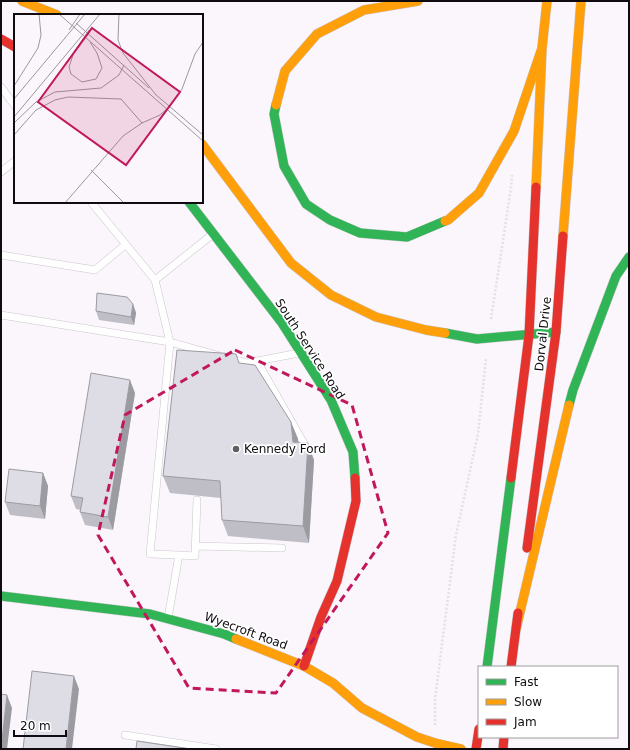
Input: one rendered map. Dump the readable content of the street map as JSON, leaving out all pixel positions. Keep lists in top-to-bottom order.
{
  "streets": {
    "main road": ["Dorval Drive", "South Service Road", "Wyecroft Road"]
  },
  "crossings": [
    ["South Service Road", "Wyecroft Road"]
  ],
  "places": ["Kennedy Ford"],
  "legend": ["Fast", "Slow", "Jam"],
  "scale_bar": "20 m"
}
